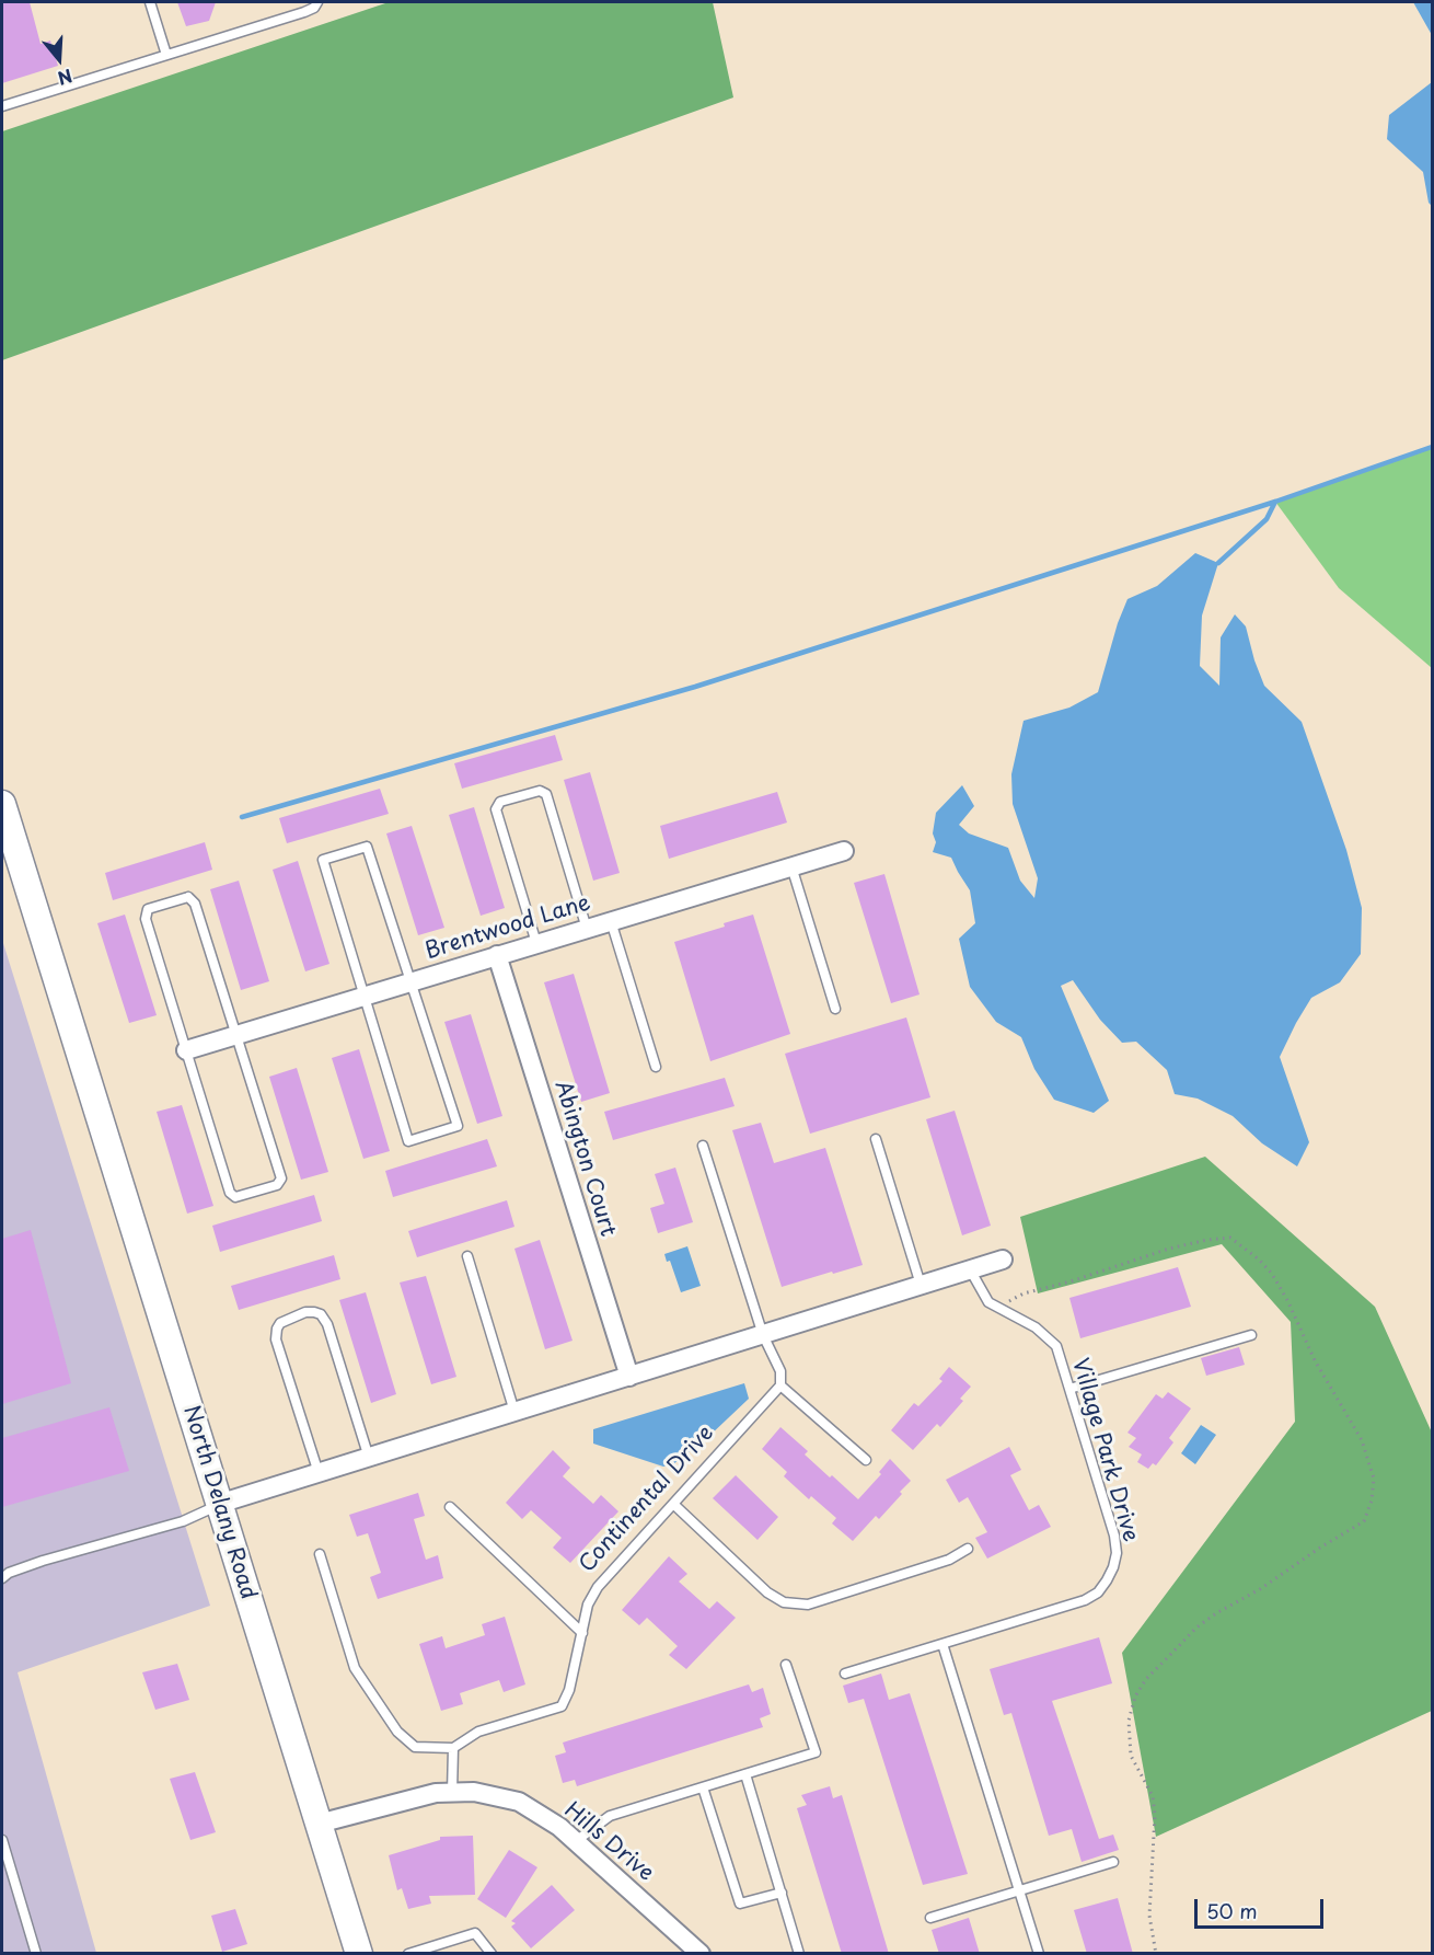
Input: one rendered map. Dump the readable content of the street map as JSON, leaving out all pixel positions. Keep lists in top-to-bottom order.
{
  "streets": {
    "street": [
      "Brentwood Lane",
      "Abington Court",
      "North Delany Road",
      "Hills Drive"
    ],
    "lane": ["Village Park Drive", "Continental Drive"]
  },
  "crossings": [
    ["Brentwood Lane", "Abington Court"],
    ["North Delany Road", "Hills Drive"]
  ],
  "scale_bar": "50 m",
  "north": "bottom"
}
